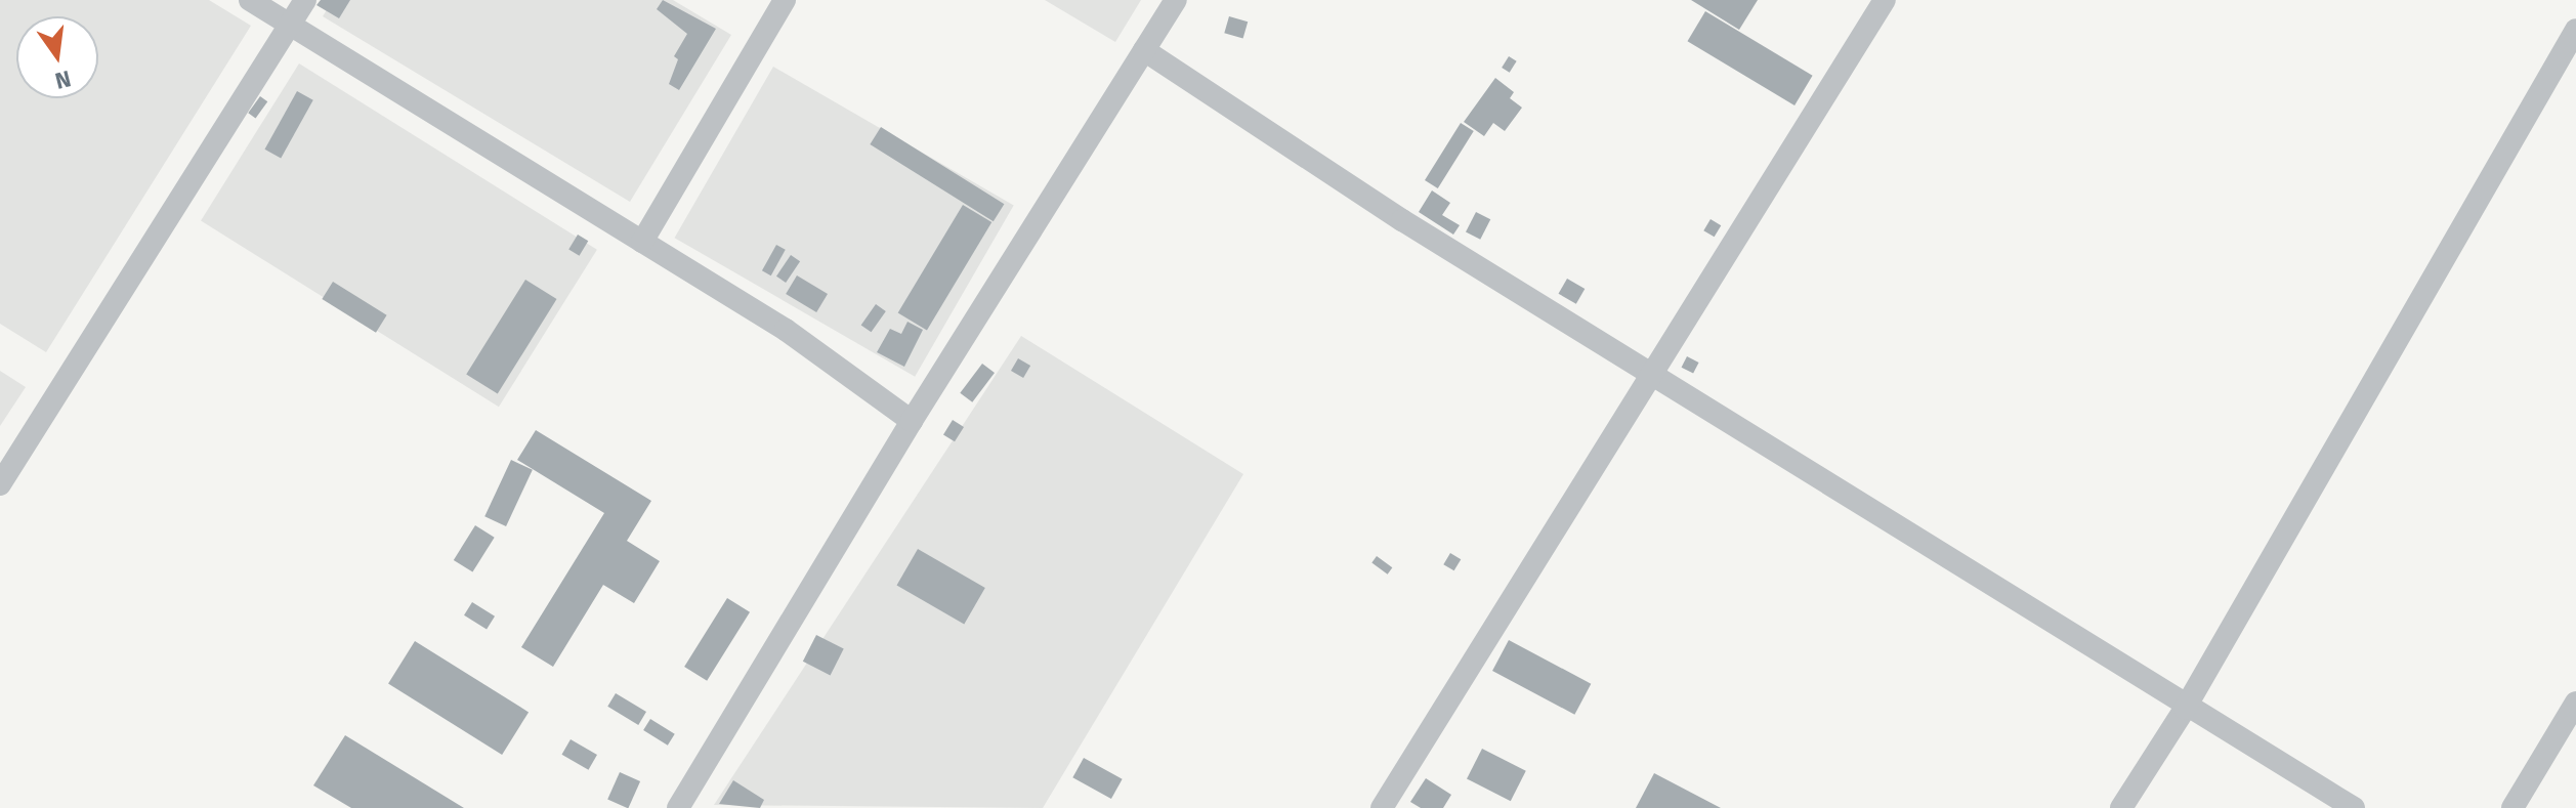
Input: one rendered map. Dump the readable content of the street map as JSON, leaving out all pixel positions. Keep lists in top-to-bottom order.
{
  "north": "bottom"
}
